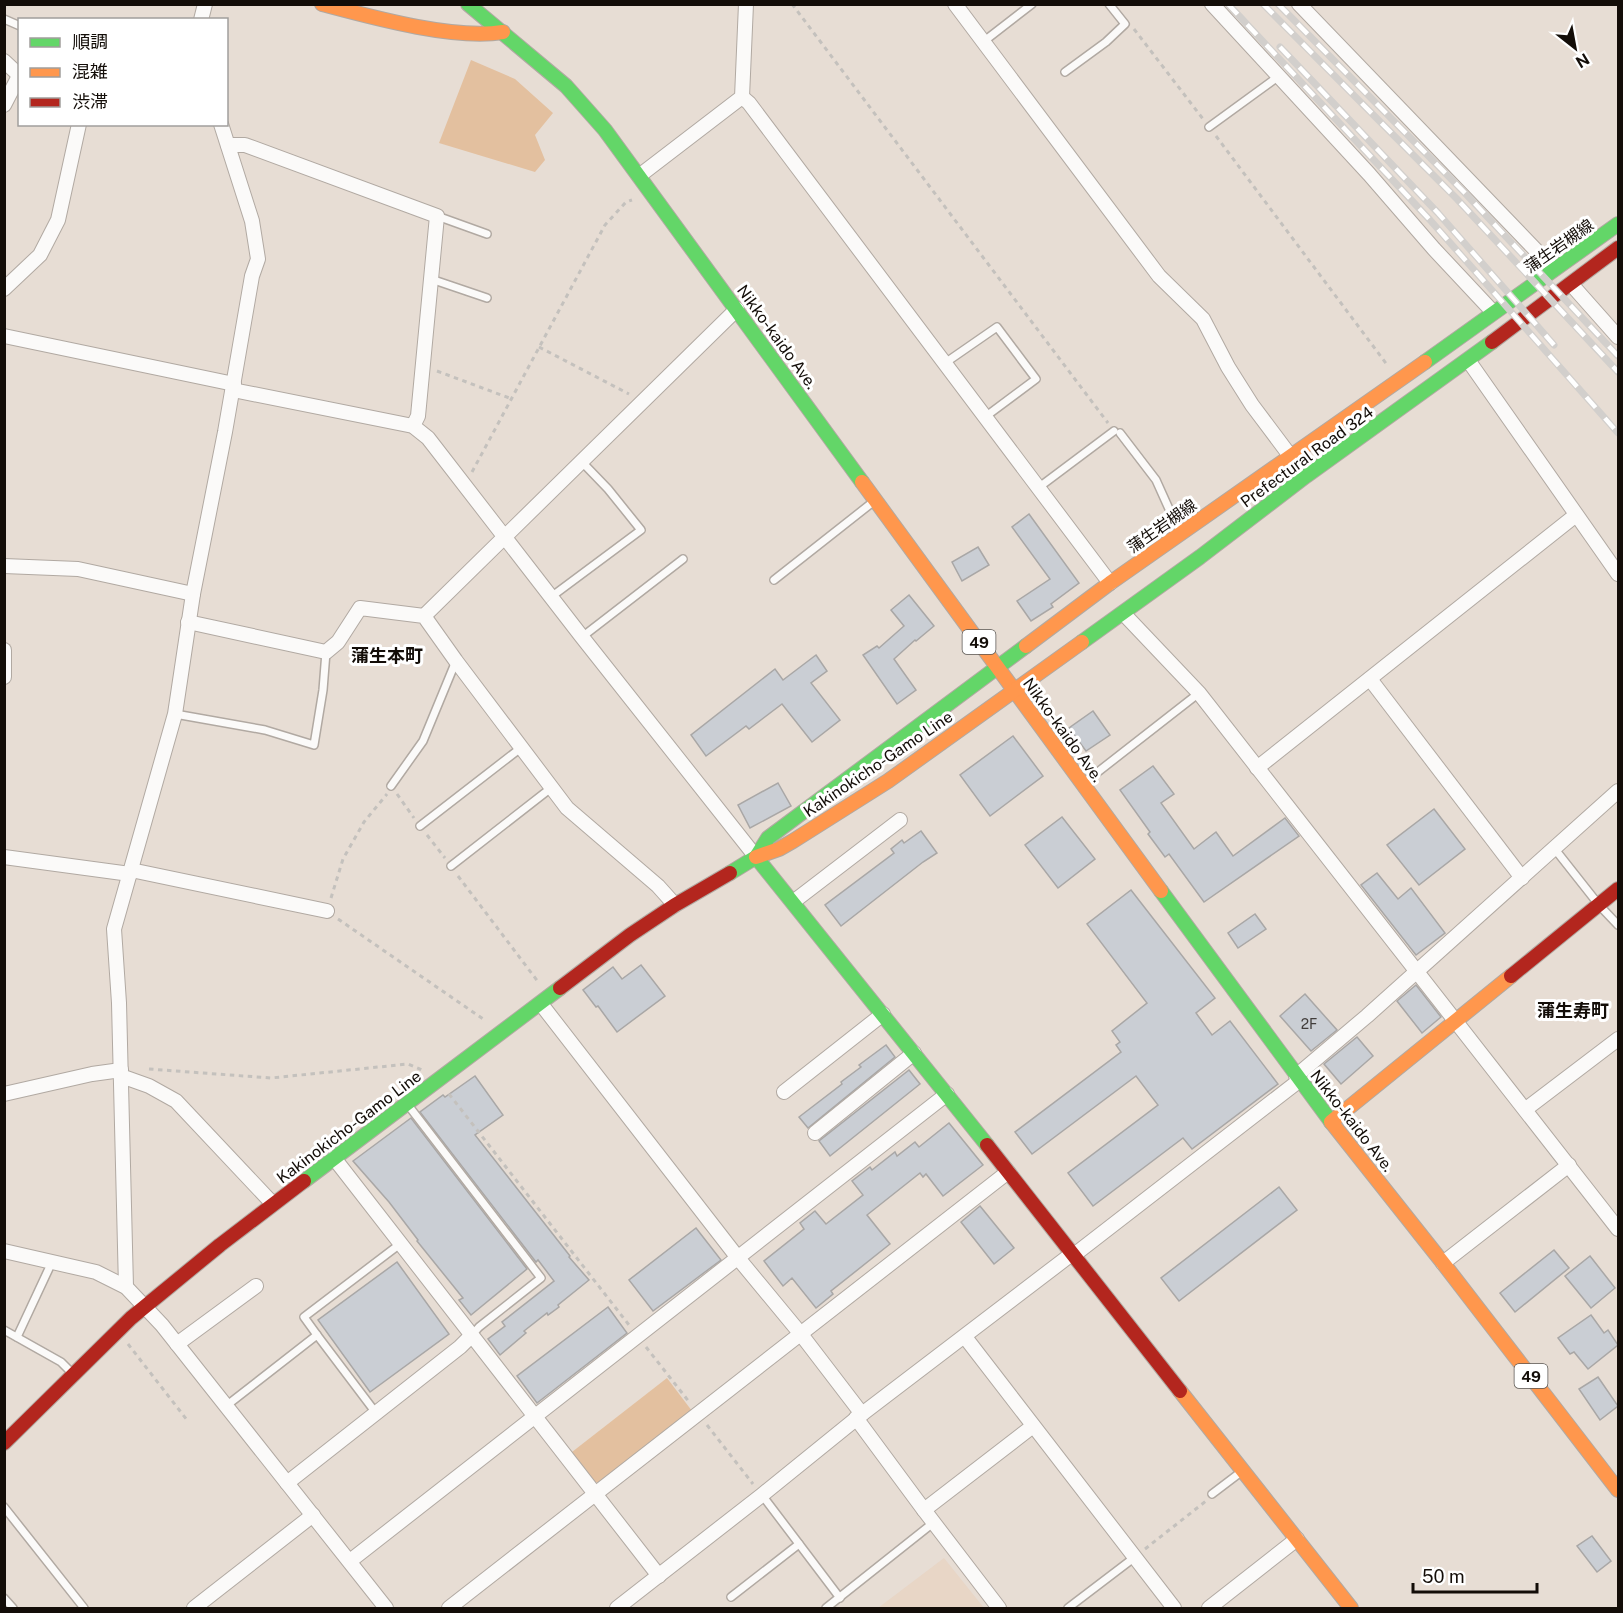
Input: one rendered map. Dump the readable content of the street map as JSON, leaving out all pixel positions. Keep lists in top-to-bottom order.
{
  "streets": {
    "main road": [
      "蒲生岩槻線",
      "Nikko-kaido Ave.",
      "Prefectural Road 324",
      "49",
      "Kakinokicho-Gamo Line"
    ]
  },
  "crossings": [
    ["蒲生岩槻線", "Nikko-kaido Ave."],
    ["蒲生岩槻線", "Kakinokicho-Gamo Line"],
    ["Nikko-kaido Ave.", "Prefectural Road 324"],
    ["Nikko-kaido Ave.", "Kakinokicho-Gamo Line"],
    ["Prefectural Road 324", "Kakinokicho-Gamo Line"]
  ],
  "districts": ["蒲生本町", "蒲生寿町"],
  "house_numbers": ["2F"],
  "legend": ["順調", "混雑", "渋滞"],
  "scale_bar": "50 m",
  "north": "bottom right"
}
